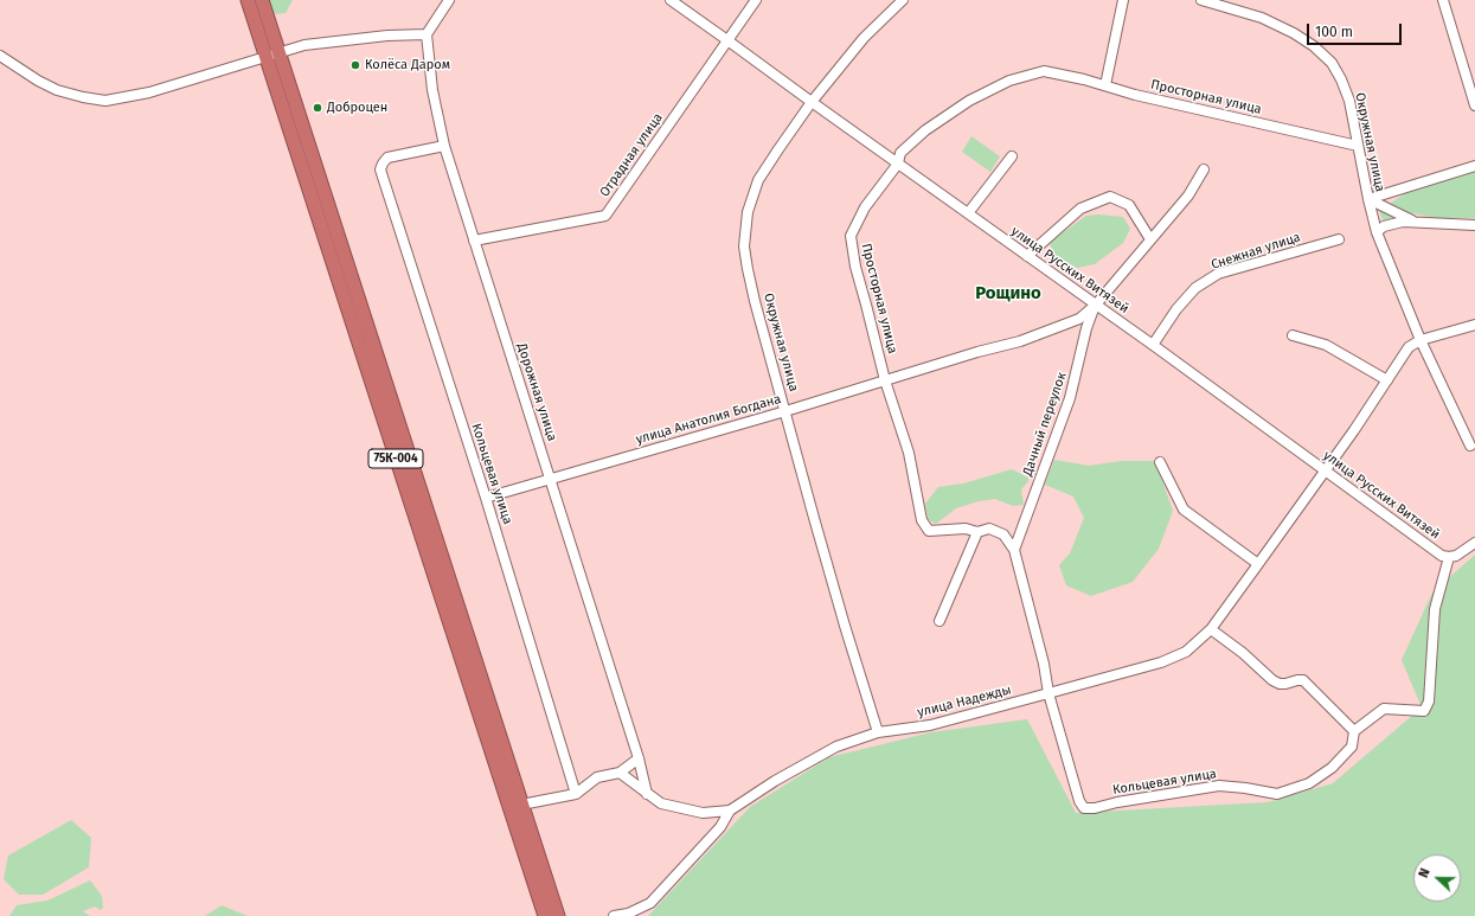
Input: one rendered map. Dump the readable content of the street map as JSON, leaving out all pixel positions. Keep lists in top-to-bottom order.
{
  "streets": {
    "highway": ["75К-004"],
    "street": [
      "Просторная улица",
      "Окружная улица",
      "Отрадная улица",
      "Снежная улица",
      "улица Русских Витязей",
      "Дорожная улица",
      "улица Анатолия Богдана",
      "Дачный переулок",
      "Кольцевая улица",
      "улица Надежды"
    ]
  },
  "crossings": [
    ["Просторная улица", "Окружная улица"],
    ["Просторная улица", "улица Русских Витязей"],
    ["Просторная улица", "улица Анатолия Богдана"],
    ["Просторная улица", "Дачный переулок"],
    ["Просторная улица", "Кольцевая улица"],
    ["Просторная улица", "улица Надежды"],
    ["Окружная улица", "улица Русских Витязей"],
    ["Окружная улица", "улица Анатолия Богдана"],
    ["Окружная улица", "улица Надежды"],
    ["Отрадная улица", "улица Русских Витязей"],
    ["Отрадная улица", "Дорожная улица"],
    ["Снежная улица", "улица Русских Витязей"],
    ["улица Русских Витязей", "улица Анатолия Богдана"],
    ["улица Русских Витязей", "Дачный переулок"],
    ["улица Русских Витязей", "улица Надежды"],
    ["Дорожная улица", "улица Анатолия Богдана"],
    ["Дорожная улица", "Кольцевая улица"],
    ["Дорожная улица", "улица Надежды"],
    ["улица Анатолия Богдана", "Дачный переулок"],
    ["улица Анатолия Богдана", "Кольцевая улица"]
  ],
  "districts": ["Рощино"],
  "places": ["Колёса Даром", "Доброцен"],
  "scale_bar": "100 m",
  "north": "left"
}
